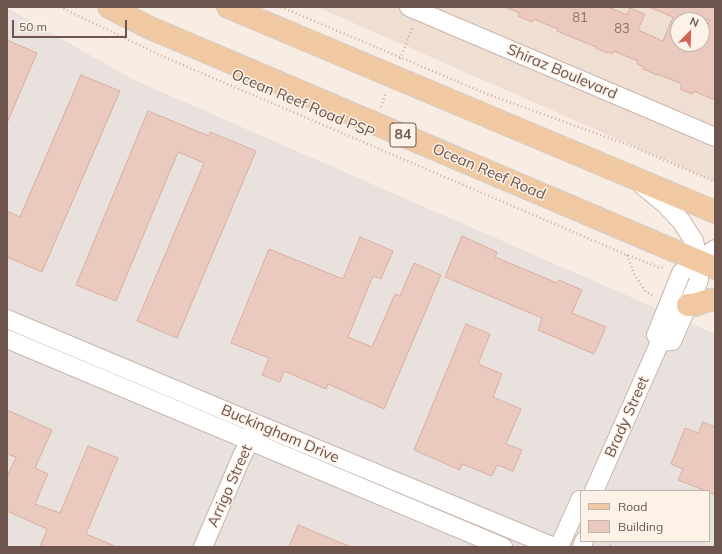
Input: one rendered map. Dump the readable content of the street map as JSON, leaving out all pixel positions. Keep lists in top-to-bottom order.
{
  "streets": {
    "main road": ["84", "Ocean Reef Road"],
    "street": [
      "Shiraz Boulevard",
      "Brady Street",
      "Buckingham Drive",
      "Arrigo Street"
    ],
    "path": ["Ocean Reef Road PSP"]
  },
  "crossings": [
    ["Ocean Reef Road", "Brady Street"],
    ["Buckingham Drive", "Arrigo Street"]
  ],
  "house_numbers": ["81", "83"],
  "legend": ["Road", "Building"],
  "scale_bar": "50 m",
  "north": "top right"
}
